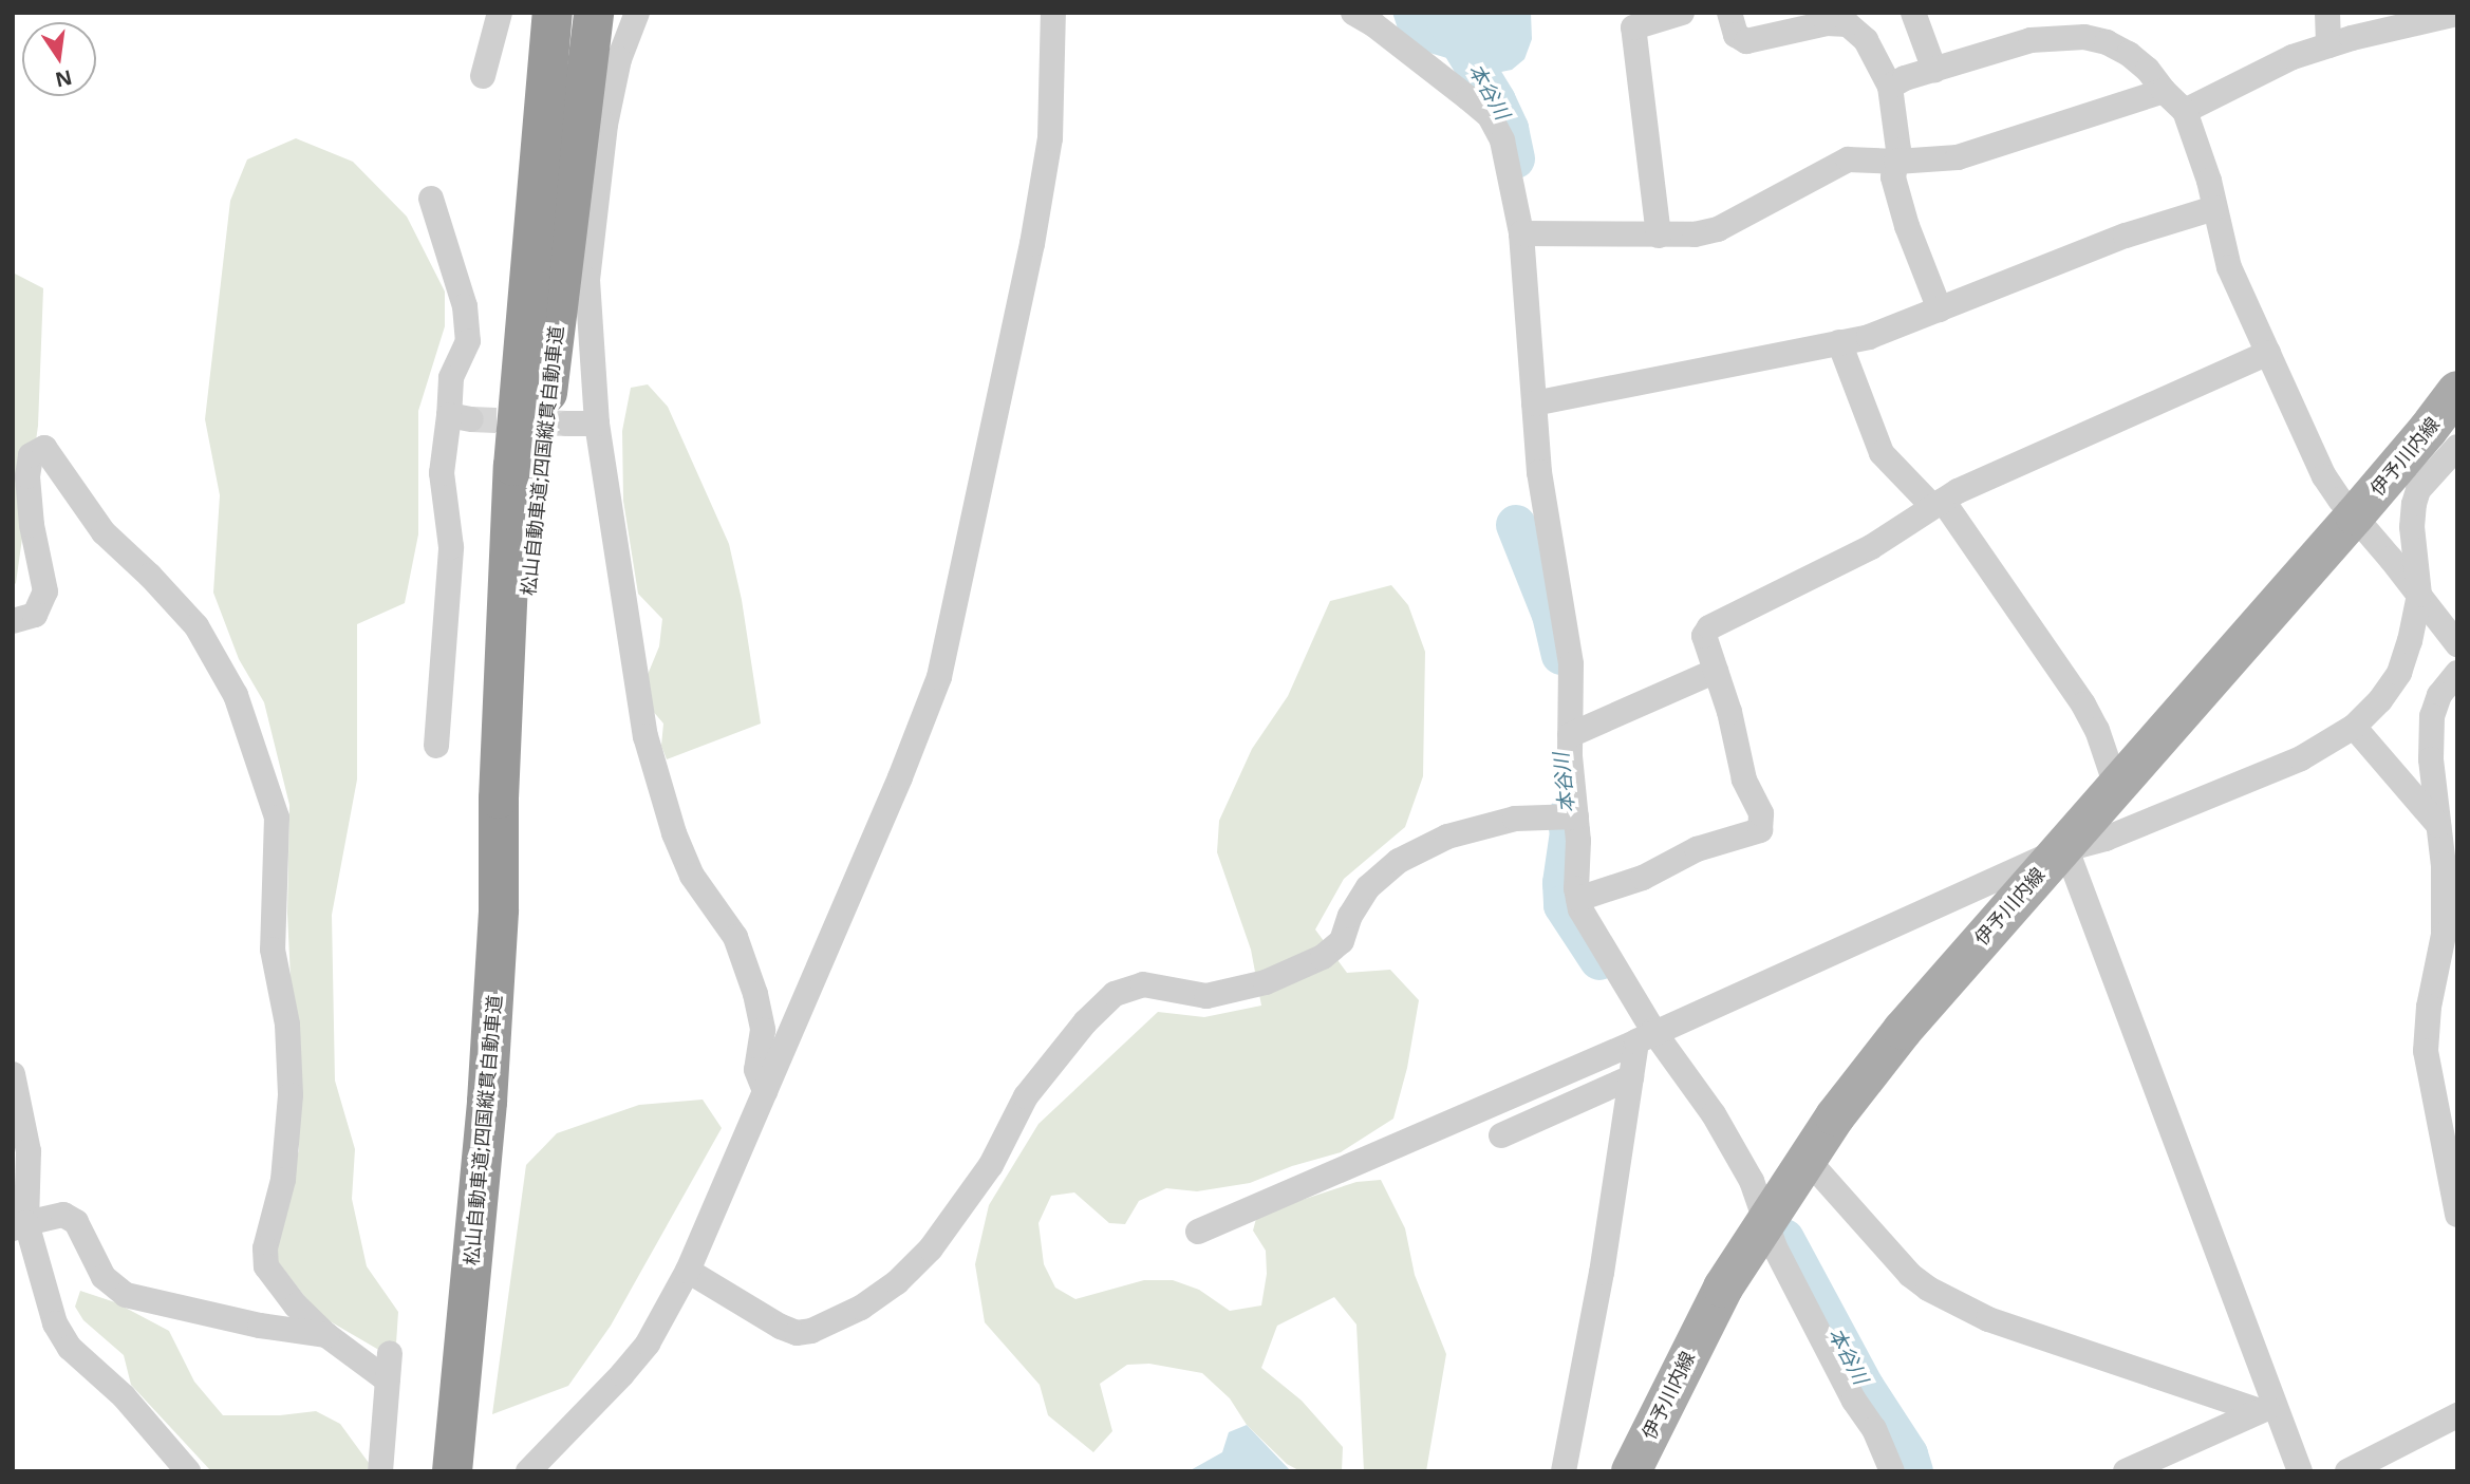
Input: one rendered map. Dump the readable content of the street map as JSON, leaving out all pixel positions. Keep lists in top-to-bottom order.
{
  "streets": {
    "highway": ["松山自動車道;四国縦貫自動車道"],
    "main road": ["伊予川内線"]
  },
  "water": ["本谷川"],
  "north": "bottom"
}
